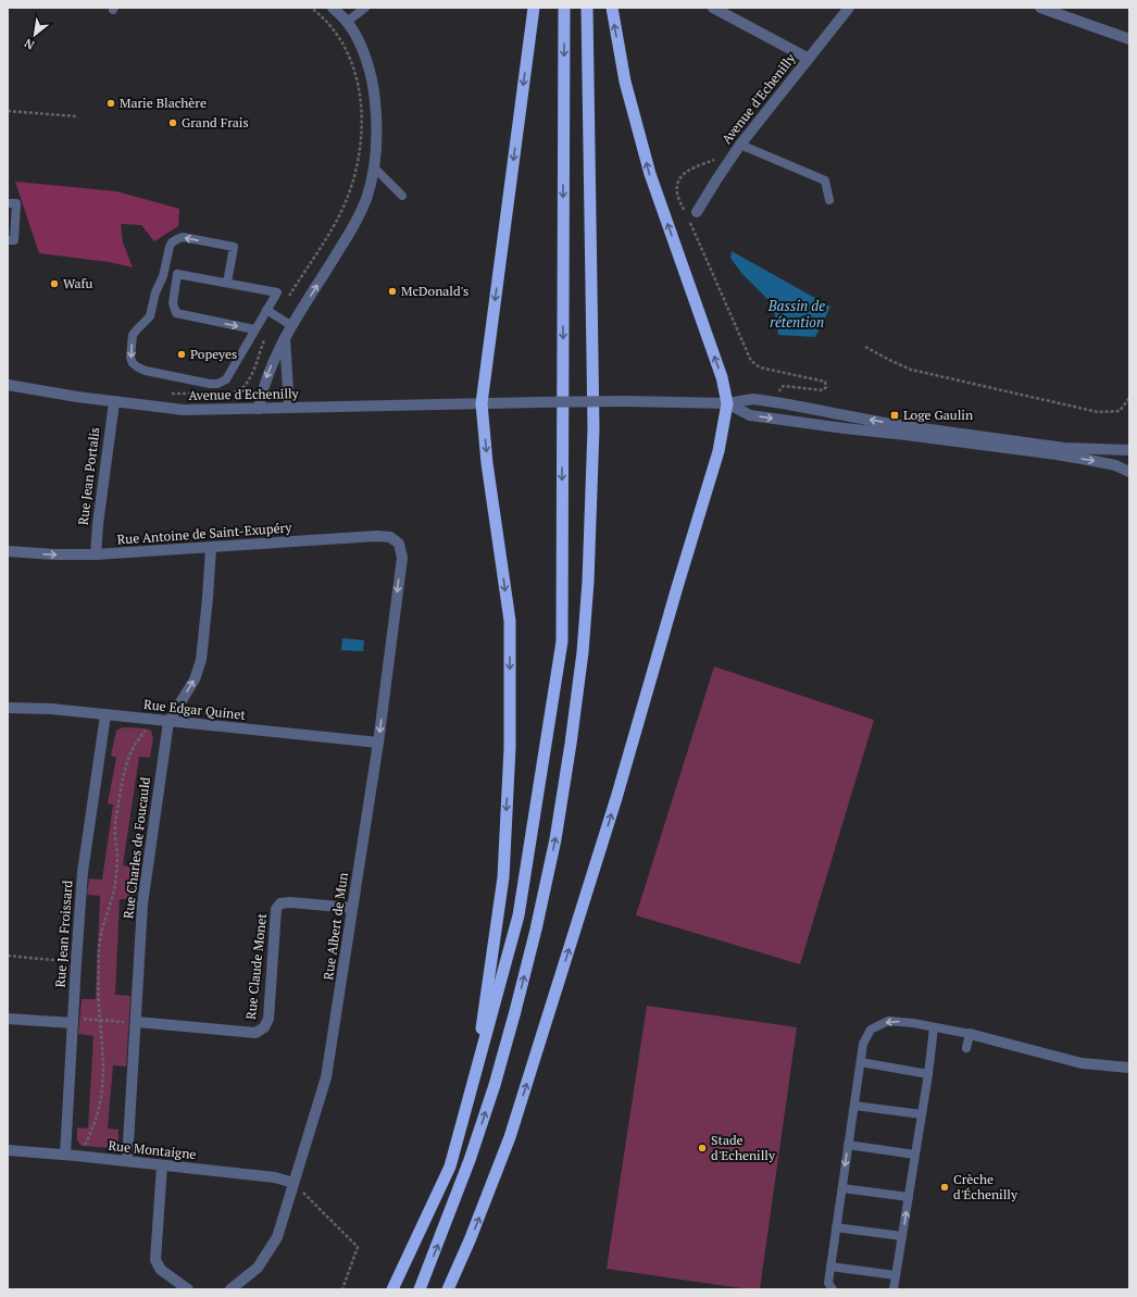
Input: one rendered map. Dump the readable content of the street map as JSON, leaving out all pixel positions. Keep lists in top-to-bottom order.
{
  "streets": {
    "street": [
      "Avenue d'Echenilly",
      "Rue Jean Portalis",
      "Rue Antoine de Saint-Exupéry",
      "Rue Edgar Quinet",
      "Rue Charles de Foucauld",
      "Rue Albert de Mun",
      "Rue Jean Froissard",
      "Rue Claude Monet",
      "Rue Montaigne"
    ]
  },
  "crossings": [
    ["Avenue d'Echenilly", "Rue Jean Portalis"],
    ["Rue Jean Portalis", "Rue Antoine de Saint-Exupéry"],
    ["Rue Antoine de Saint-Exupéry", "Rue Charles de Foucauld"],
    ["Rue Antoine de Saint-Exupéry", "Rue Albert de Mun"],
    ["Rue Edgar Quinet", "Rue Charles de Foucauld"],
    ["Rue Edgar Quinet", "Rue Albert de Mun"],
    ["Rue Edgar Quinet", "Rue Jean Froissard"],
    ["Rue Charles de Foucauld", "Rue Claude Monet"],
    ["Rue Charles de Foucauld", "Rue Montaigne"],
    ["Rue Albert de Mun", "Rue Claude Monet"],
    ["Rue Albert de Mun", "Rue Montaigne"],
    ["Rue Jean Froissard", "Rue Montaigne"]
  ],
  "water": ["Bassin de rétention"],
  "places": {
    "other": [
      "Marie Blachère",
      "Grand Frais",
      "Wafu",
      "McDonald's",
      "Popeyes",
      "Stade d'Echenilly",
      "Crèche d'Échenilly"
    ],
    "transit": ["Loge Gaulin"]
  },
  "north": "bottom left"
}
